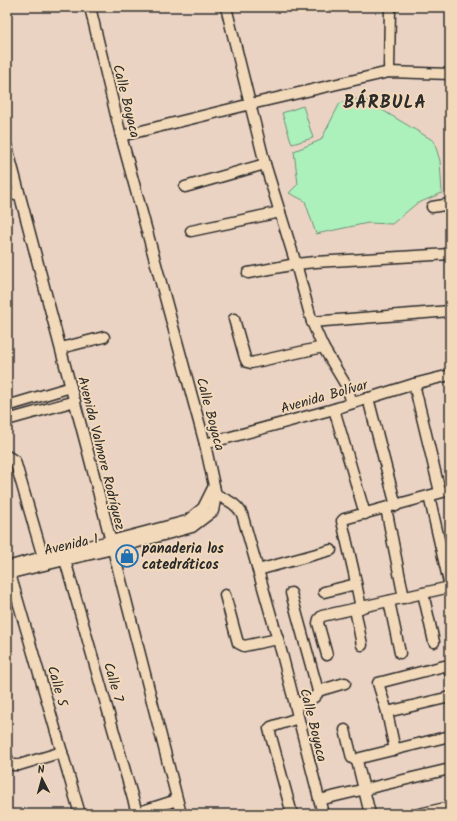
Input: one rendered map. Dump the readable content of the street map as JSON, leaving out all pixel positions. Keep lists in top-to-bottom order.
{
  "streets": {
    "street": [
      "Calle Boyaca",
      "Avenida Bolívar",
      "Avenida Valmore Rodríguez",
      "Avenida 1",
      "Calle 7",
      "Calle 5"
    ]
  },
  "crossings": [
    ["Calle Boyaca", "Avenida Bolívar"],
    ["Calle Boyaca", "Avenida 1"],
    ["Avenida Valmore Rodríguez", "Avenida 1"],
    ["Avenida 1", "Calle 7"],
    ["Avenida 1", "Calle 5"]
  ],
  "districts": ["BÁRBULA"],
  "places": {
    "shop": ["panaderia los catedráticos"]
  },
  "north": "top"
}
